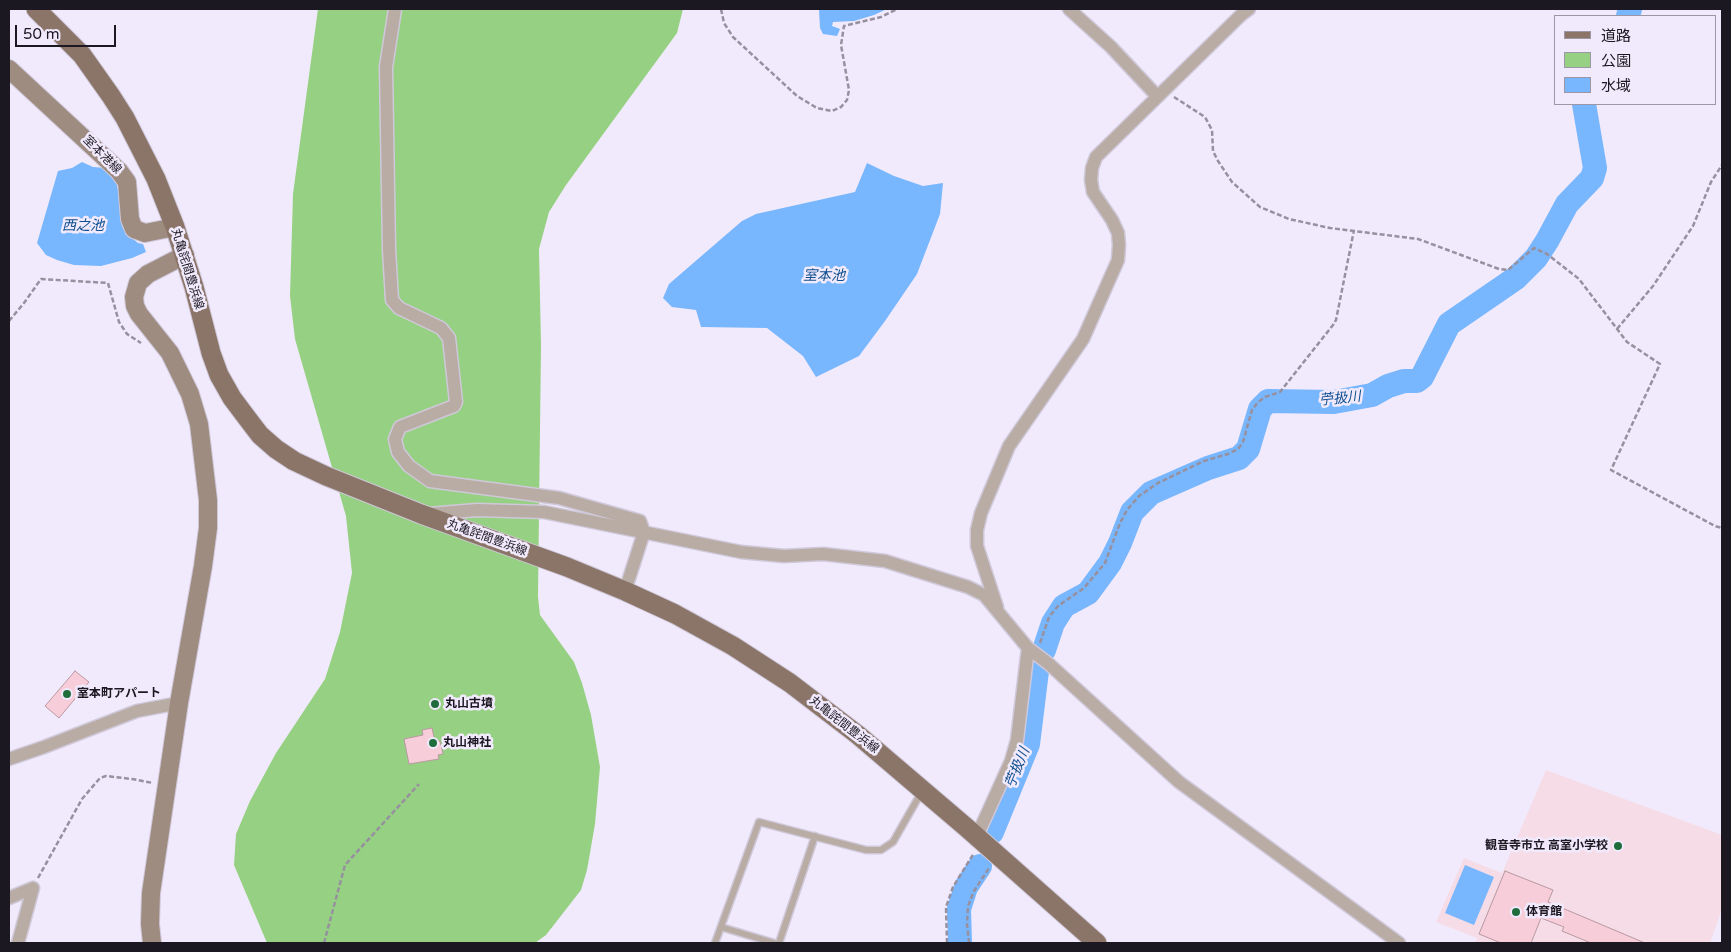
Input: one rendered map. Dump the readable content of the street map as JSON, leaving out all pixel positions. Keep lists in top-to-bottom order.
{
  "streets": {
    "main road": ["丸亀詫間豊浜線"],
    "street": ["室本港線"]
  },
  "crossings": [
    ["室本港線", "丸亀詫間豊浜線"]
  ],
  "water": ["西之池", "室本池", "苧扱川"],
  "places": [
    "室本町アパート",
    "丸山古墳",
    "丸山神社",
    "観音寺市立 高室小学校",
    "体育館"
  ],
  "legend": ["道路", "公園", "水域"],
  "scale_bar": "50 m"
}
